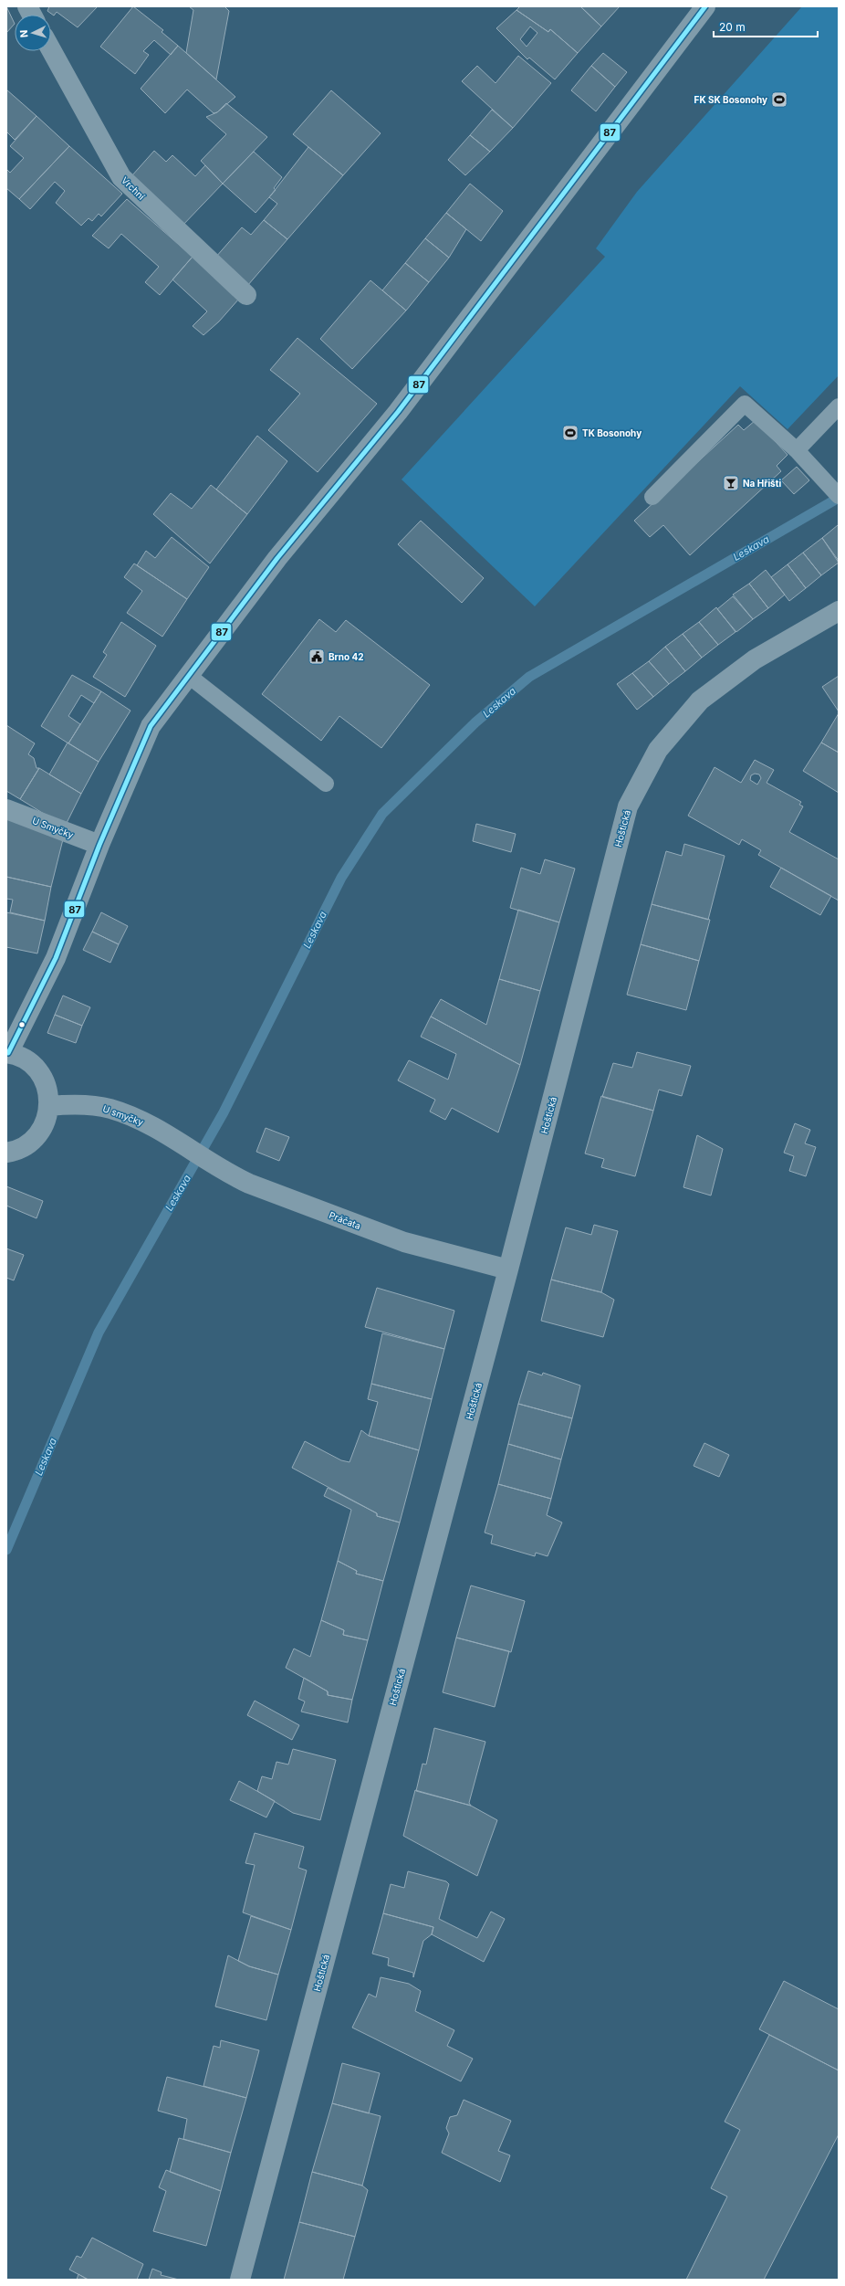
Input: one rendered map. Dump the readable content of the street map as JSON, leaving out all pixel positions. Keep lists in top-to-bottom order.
{
  "streets": {
    "street": [
      "Vrchní",
      "U Smyčky",
      "Hoštická",
      "U smyčky",
      "Práčata"
    ]
  },
  "crossings": [
    ["Hoštická", "Práčata"],
    ["U smyčky", "Práčata"]
  ],
  "water": ["Leskava"],
  "places": {
    "sports": ["FK SK Bosonohy", "TK Bosonohy"],
    "bar": ["Na Hřišti"],
    "public building": ["Brno 42"]
  },
  "lines": ["transit line 87"],
  "scale_bar": "20 m",
  "north": "left"
}
